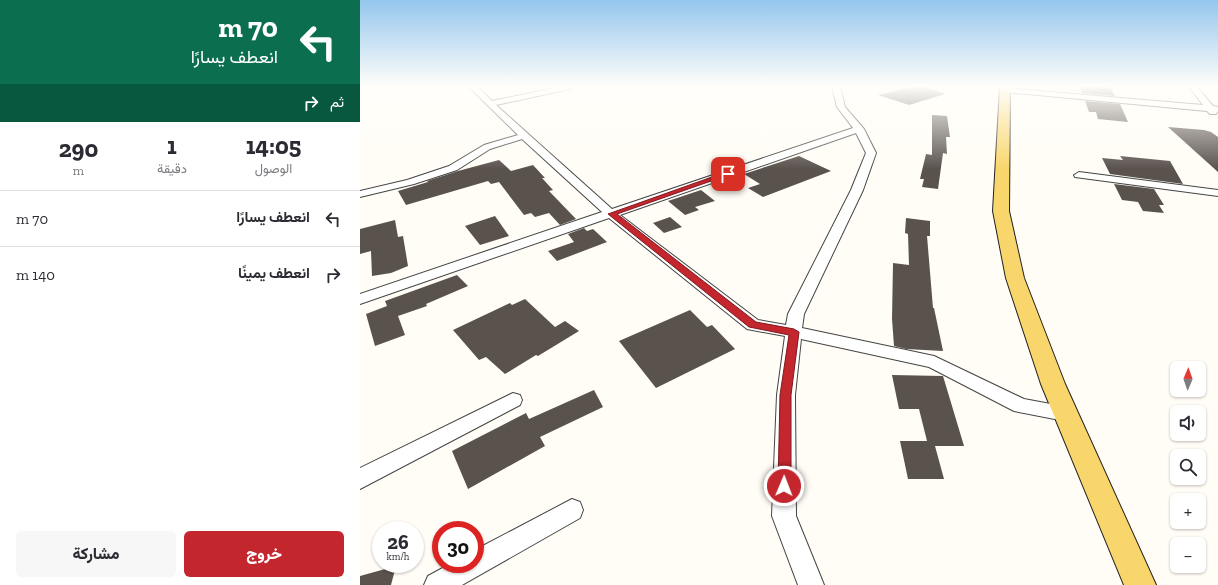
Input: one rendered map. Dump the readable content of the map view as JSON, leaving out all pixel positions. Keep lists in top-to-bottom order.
{
  "north": "top",
  "page": {
    "turn": ["70 m", "انعطف يسارًا"],
    "then": "ثم",
    "eta": [
      "14:05",
      "الوصول",
      "1",
      "دقيقة",
      "290",
      "m"
    ],
    "list": [
      {
        "name": "انعطف يسارًا",
        "value": "70 m"
      },
      {
        "name": "انعطف يمينًا",
        "value": "140 m"
      }
    ],
    "map_buttons": ["+", "−"],
    "speed": "26 km/h",
    "limit": "30",
    "buttons": ["خروج", "مشاركة"]
  }
}
